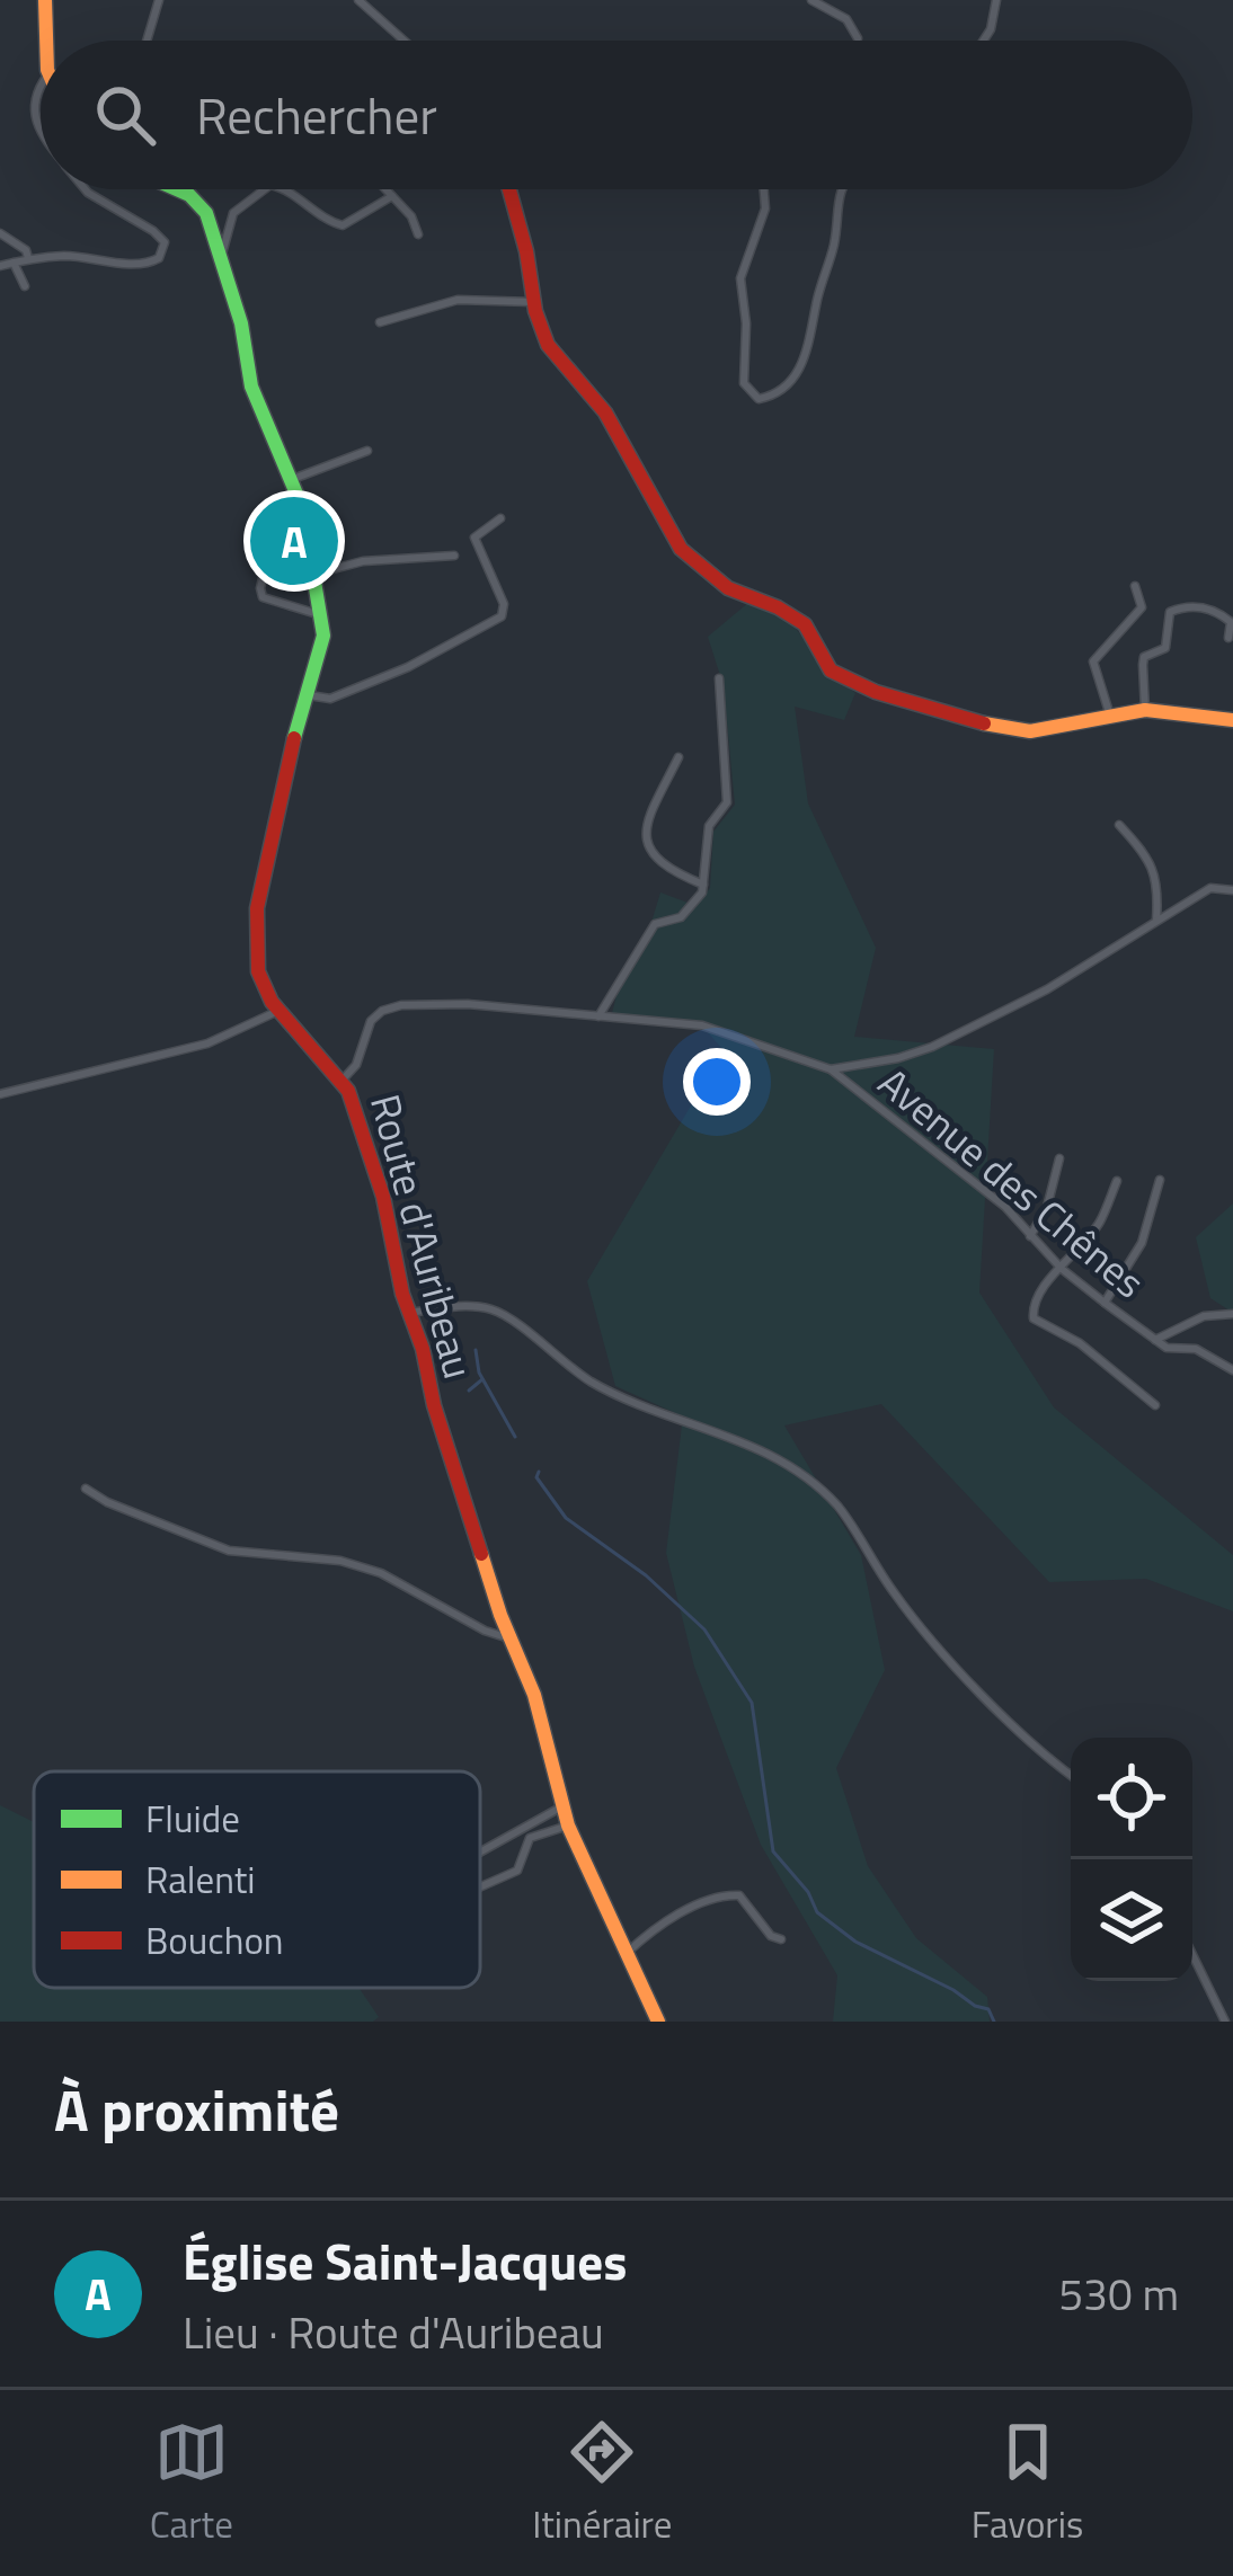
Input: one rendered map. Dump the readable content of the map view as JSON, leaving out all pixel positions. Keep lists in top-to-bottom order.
{
  "streets": {
    "street": ["Avenue des Chênes", "Route d'Auribeau"]
  },
  "legend": ["Fluide", "Ralenti", "Bouchon"],
  "page": {
    "search": "Rechercher",
    "pins": "A",
    "heading": "À proximité",
    "list": [
      {
        "mark": "A",
        "name": "Église Saint-Jacques",
        "note": "Lieu · Route d'Auribeau",
        "value": "530 m"
      }
    ],
    "nav": ["Carte", "Itinéraire", "Favoris"]
  }
}
